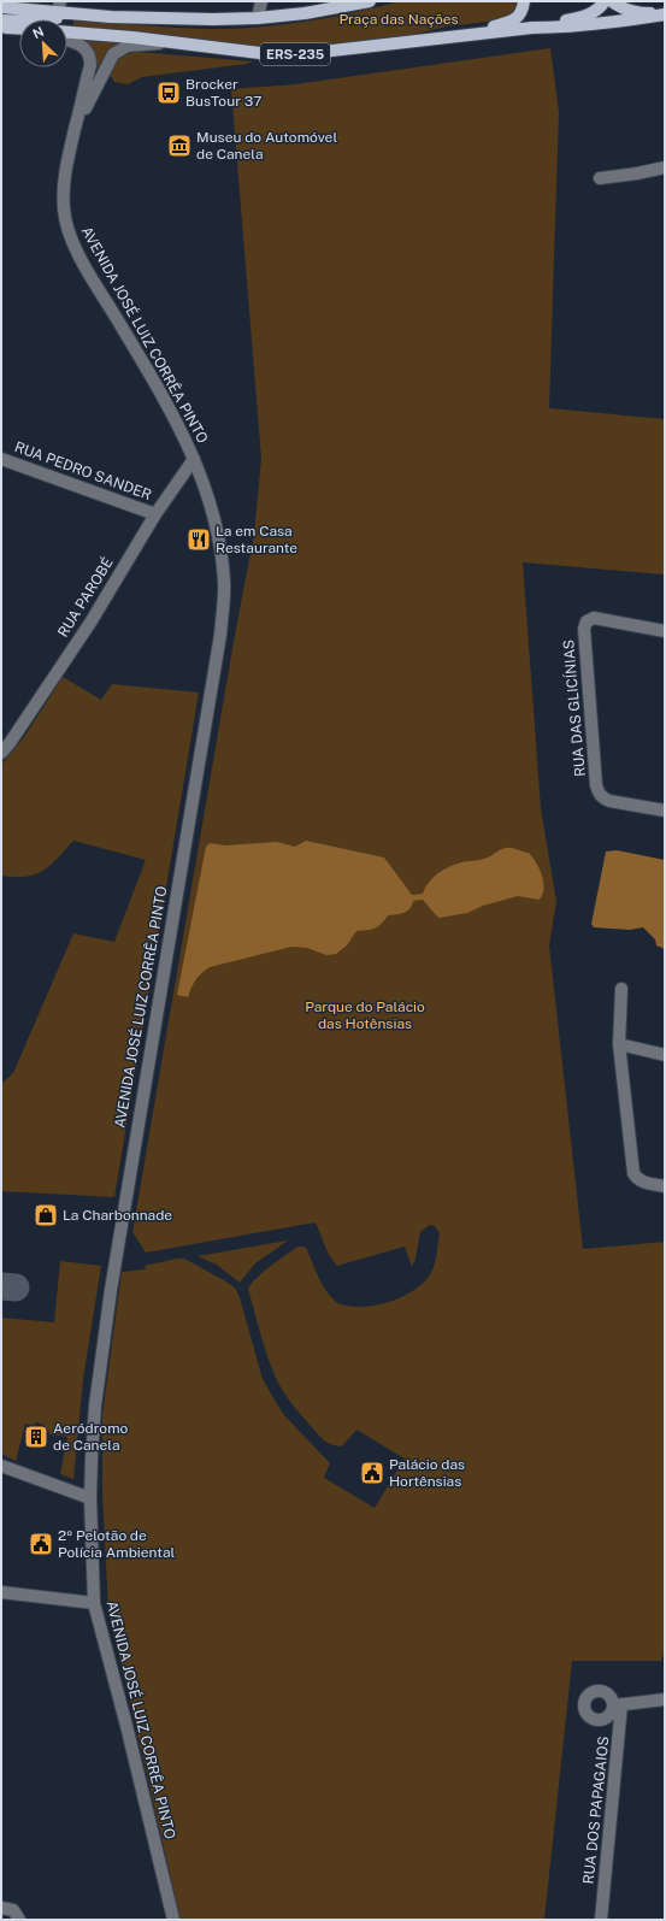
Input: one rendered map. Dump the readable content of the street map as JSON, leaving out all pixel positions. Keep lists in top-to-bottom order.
{
  "streets": {
    "main road": ["ERS-235"],
    "street": [
      "AVENIDA JOSÉ LUIZ CORRÊA PINTO",
      "RUA PEDRO SANDER",
      "RUA PAROBÉ",
      "RUA DAS GLICÍNIAS",
      "RUA DOS PAPAGAIOS"
    ]
  },
  "crossings": [
    ["ERS-235", "AVENIDA JOSÉ LUIZ CORRÊA PINTO"],
    ["AVENIDA JOSÉ LUIZ CORRÊA PINTO", "RUA PAROBÉ"],
    ["RUA PEDRO SANDER", "RUA PAROBÉ"]
  ],
  "parks": ["Praça das Nações", "Parque do Palácio das Hotênsias"],
  "places": {
    "bus stop": ["Brocker BusTour 37"],
    "museum": ["Museu do Automóvel de Canela"],
    "restaurant": ["La em Casa Restaurante"],
    "shop": ["La Charbonnade"],
    "building": ["Aeródromo de Canela"],
    "public building": ["Palácio das Hortênsias", "2º Pelotão de Polícia Ambiental"]
  },
  "north": "top left"
}
